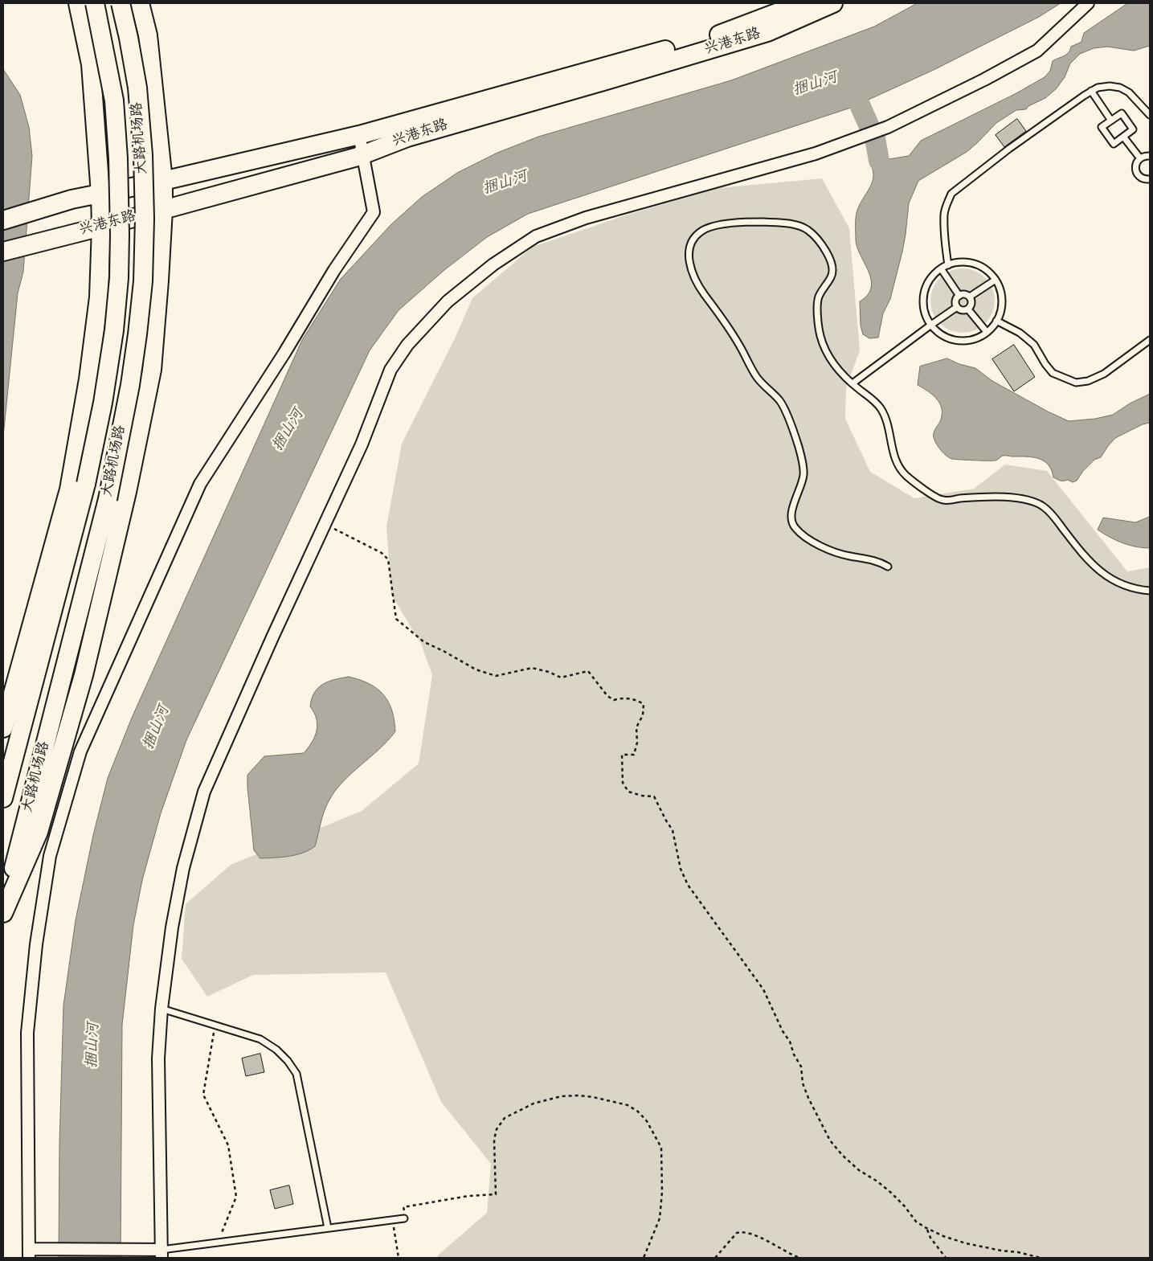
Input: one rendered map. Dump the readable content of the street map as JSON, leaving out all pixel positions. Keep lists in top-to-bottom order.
{
  "streets": {
    "main road": ["兴港东路", "大路机场路"]
  },
  "water": ["捆山河"]
}
